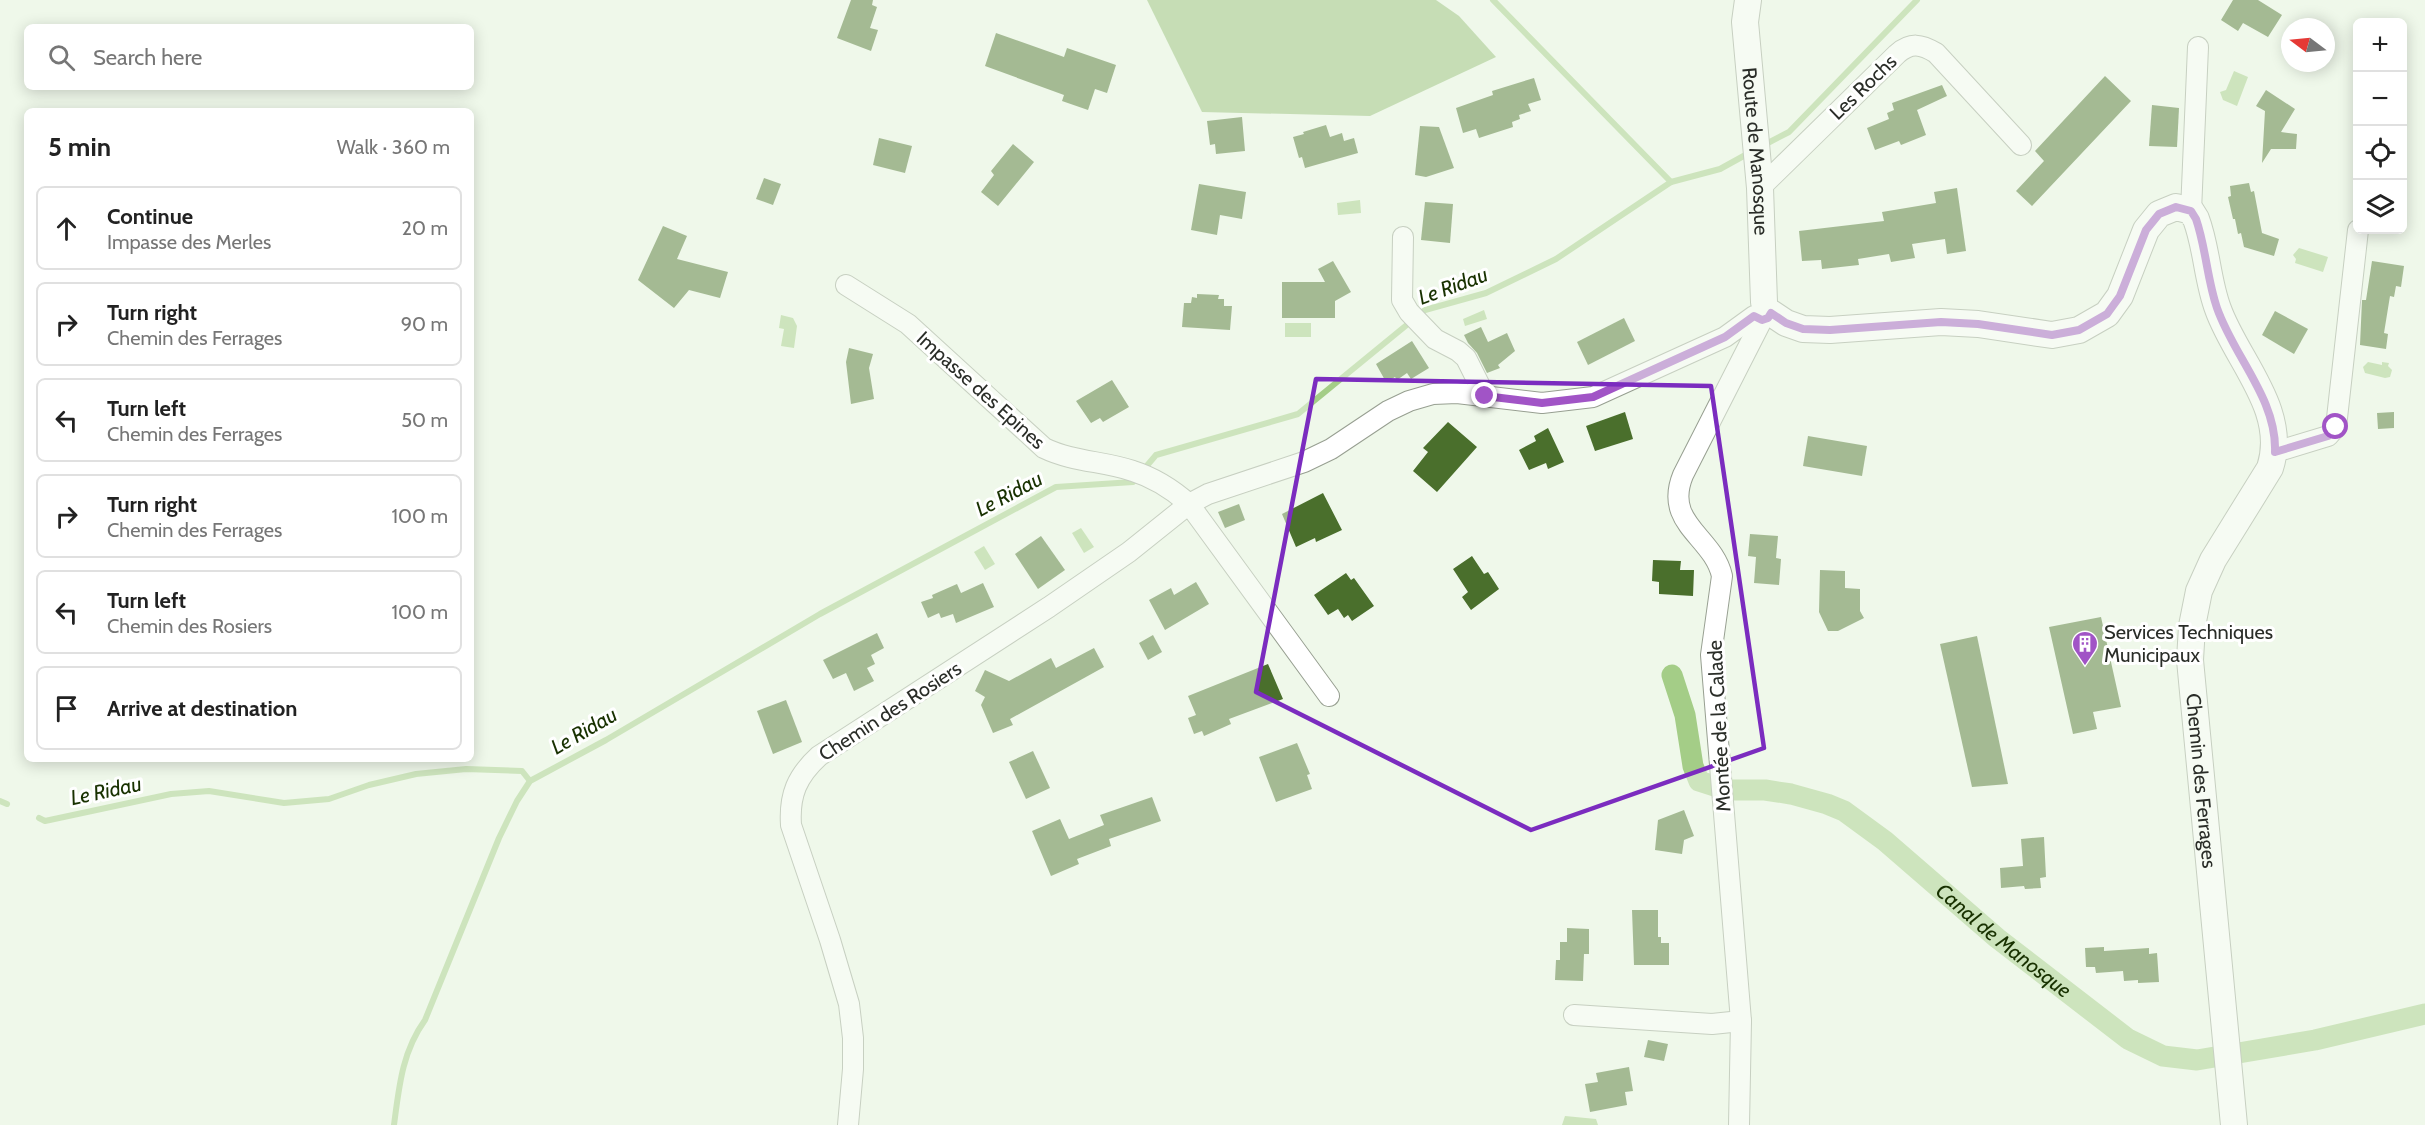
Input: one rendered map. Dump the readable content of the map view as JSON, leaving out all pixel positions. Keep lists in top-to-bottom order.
{
  "streets": {
    "street": [
      "Les Rochs",
      "Route de Manosque",
      "Impasse des Epines",
      "Chemin des Rosiers",
      "Montée de la Calade",
      "Chemin des Ferrages"
    ]
  },
  "crossings": [
    ["Les Rochs", "Route de Manosque"],
    ["Route de Manosque", "Chemin des Rosiers"],
    ["Route de Manosque", "Montée de la Calade"],
    ["Impasse des Epines", "Chemin des Rosiers"],
    ["Chemin des Rosiers", "Montée de la Calade"]
  ],
  "water": ["Le Ridau", "Canal de Manosque"],
  "places": {
    "building": ["Services Techniques Municipaux"]
  },
  "north": "left",
  "page": {
    "map_buttons": ["+", "−"],
    "search": "Search here",
    "heading": ["5 min", "Walk · 360 m"],
    "list": [
      ["Continue", "Impasse des Merles", "20 m"],
      ["Turn right", "Chemin des Ferrages", "90 m"],
      ["Turn left", "Chemin des Ferrages", "50 m"],
      ["Turn right", "Chemin des Ferrages", "100 m"],
      ["Turn left", "Chemin des Rosiers", "100 m"],
      "Arrive at destination"
    ]
  }
}
